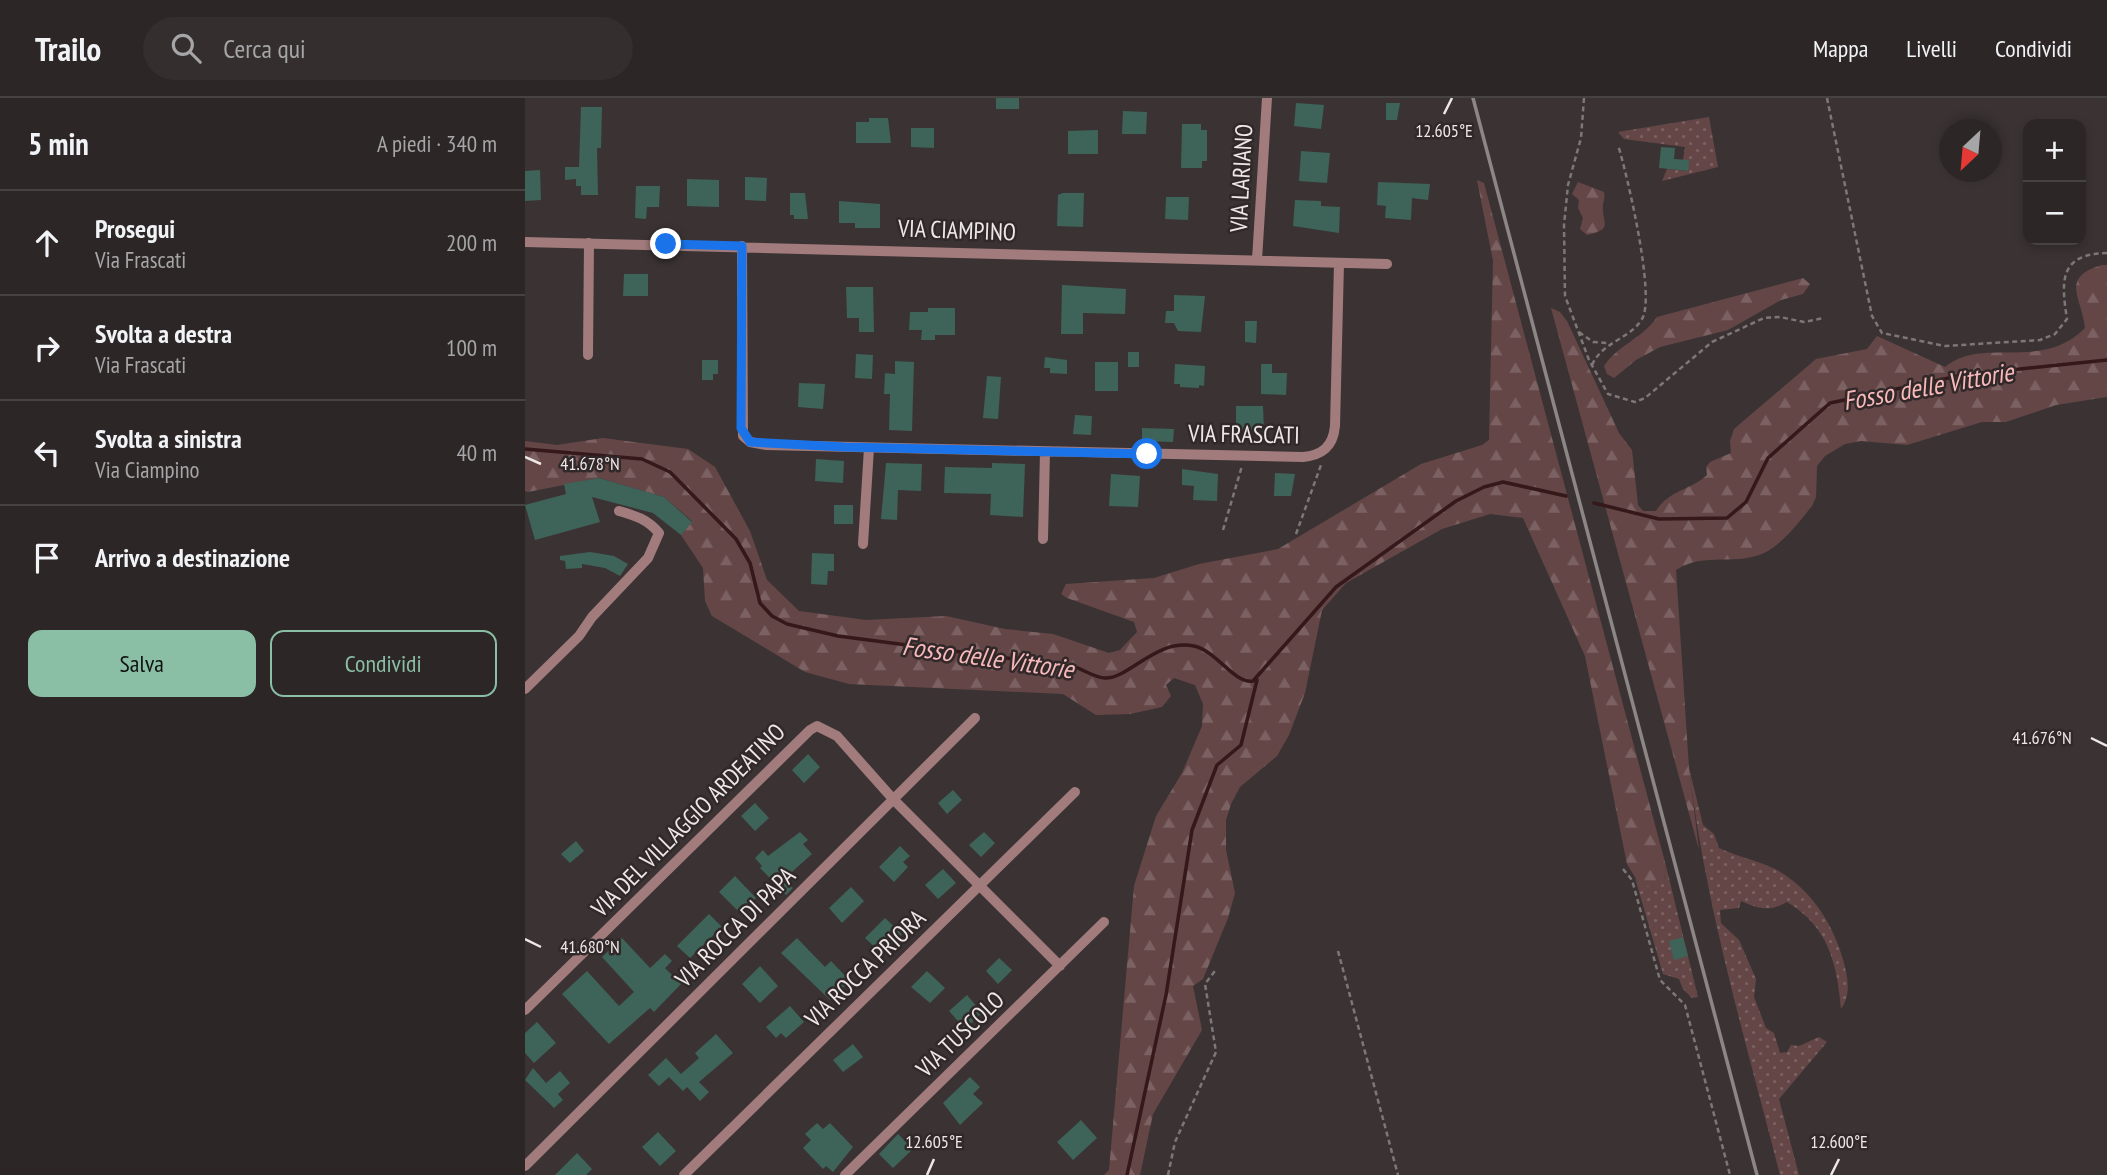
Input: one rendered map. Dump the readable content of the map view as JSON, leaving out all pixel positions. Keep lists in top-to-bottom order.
{
  "streets": {
    "street": [
      "VIA LARIANO",
      "VIA CIAMPINO",
      "VIA FRASCATI",
      "VIA DEL VILLAGGIO ARDEATINO",
      "VIA ROCCA DI PAPA",
      "VIA ROCCA PRIORA",
      "VIA TUSCOLO"
    ]
  },
  "crossings": [
    ["VIA LARIANO", "VIA CIAMPINO"],
    ["VIA CIAMPINO", "VIA FRASCATI"],
    ["VIA DEL VILLAGGIO ARDEATINO", "VIA ROCCA DI PAPA"],
    ["VIA DEL VILLAGGIO ARDEATINO", "VIA ROCCA PRIORA"],
    ["VIA DEL VILLAGGIO ARDEATINO", "VIA TUSCOLO"]
  ],
  "water": ["Fosso delle Vittorie"],
  "north": "bottom left",
  "page": {
    "header": "Trailo",
    "search": "Cerca qui",
    "nav": ["Mappa", "Livelli", "Condividi"],
    "heading": ["5 min", "A piedi · 340 m"],
    "map_buttons": ["+", "−"],
    "list": [
      ["Prosegui", "Via Frascati", "200 m"],
      ["Svolta a destra", "Via Frascati", "100 m"],
      ["Svolta a sinistra", "Via Ciampino", "40 m"],
      "Arrivo a destinazione"
    ],
    "buttons": ["Salva", "Condividi"]
  },
  "coordinates": [
    "12.605°E",
    "41.678°N",
    "41.676°N",
    "41.680°N",
    "12.600°E"
  ]
}
